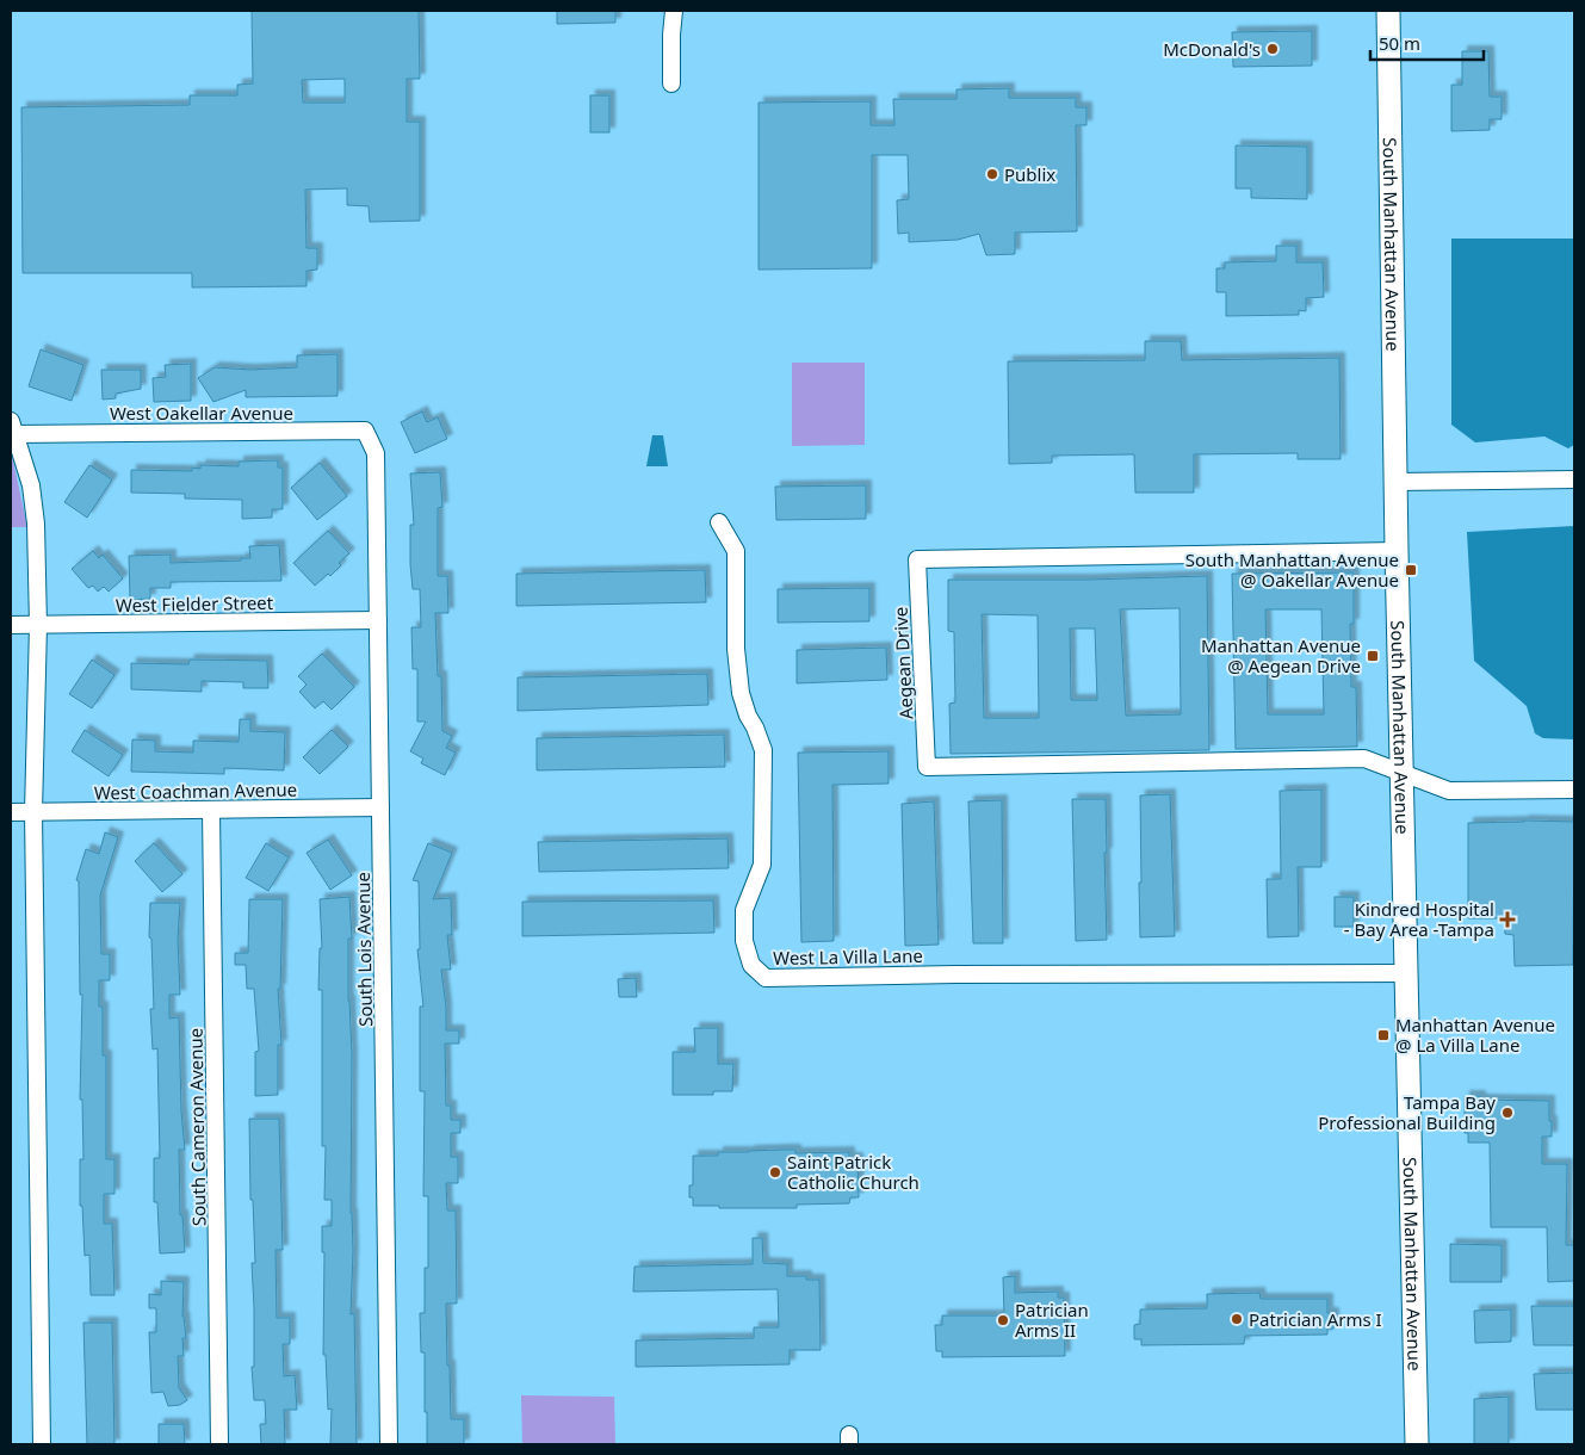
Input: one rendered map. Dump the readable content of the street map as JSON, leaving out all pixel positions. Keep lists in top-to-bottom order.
{
  "streets": {
    "main road": ["South Manhattan Avenue"],
    "street": [
      "West Oakellar Avenue",
      "West Fielder Street",
      "Aegean Drive",
      "West Coachman Avenue",
      "South Lois Avenue",
      "West La Villa Lane",
      "South Cameron Avenue"
    ]
  },
  "crossings": [
    ["South Manhattan Avenue", "Aegean Drive"],
    ["South Manhattan Avenue", "West La Villa Lane"],
    ["West Oakellar Avenue", "South Lois Avenue"],
    ["West Fielder Street", "South Lois Avenue"],
    ["West Coachman Avenue", "South Lois Avenue"],
    ["West Coachman Avenue", "South Cameron Avenue"]
  ],
  "places": {
    "other": [
      "McDonald's",
      "Publix",
      "Tampa Bay Professional Building",
      "Saint Patrick Catholic Church",
      "Patrician Arms I",
      "Patrician Arms II"
    ],
    "transit": ["South Manhattan Avenue @ Oakellar Avenue", "Manhattan Avenue @ Aegean Drive", "Manhattan Avenue @ La Villa Lane"],
    "health": ["Kindred Hospital - Bay Area -Tampa"]
  },
  "scale_bar": "50 m"
}
